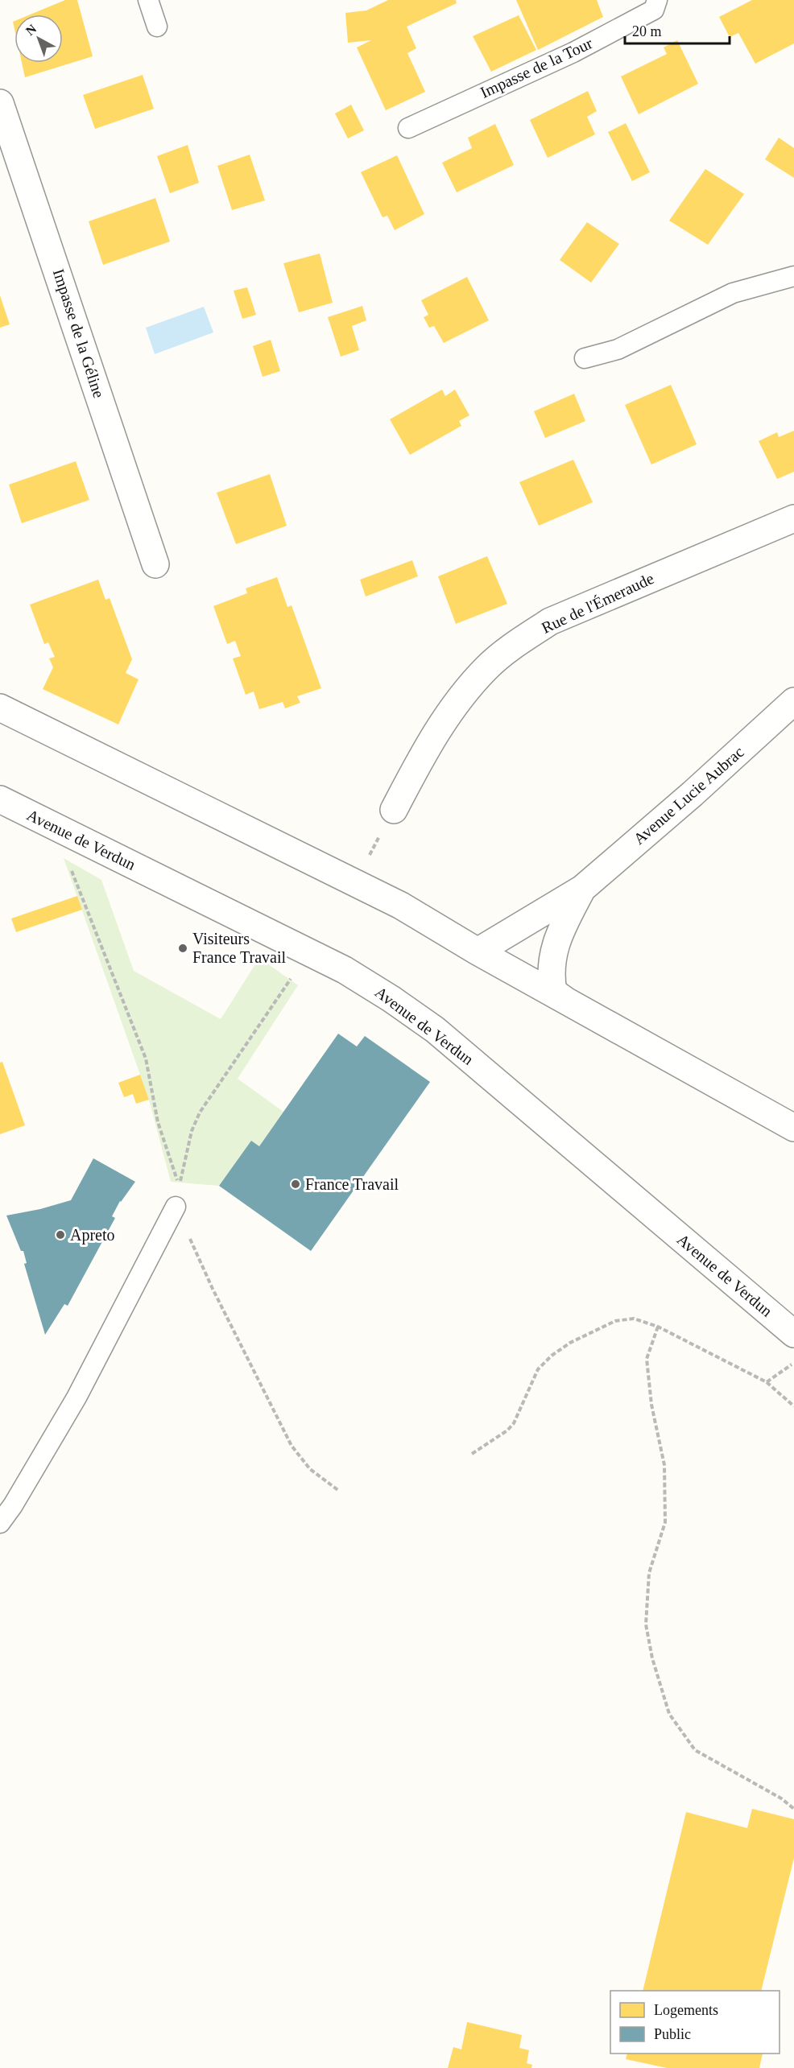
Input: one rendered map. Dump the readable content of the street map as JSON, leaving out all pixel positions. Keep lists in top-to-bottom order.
{
  "streets": {
    "street": [
      "Impasse de la Géline",
      "Rue de l'Émeraude",
      "Avenue Lucie Aubrac",
      "Avenue de Verdun"
    ],
    "lane": ["Impasse de la Tour"]
  },
  "places": ["Visiteurs France Travail", "France Travail", "Apreto"],
  "legend": ["Logements", "Public"],
  "scale_bar": "20 m",
  "north": "top left"
}
